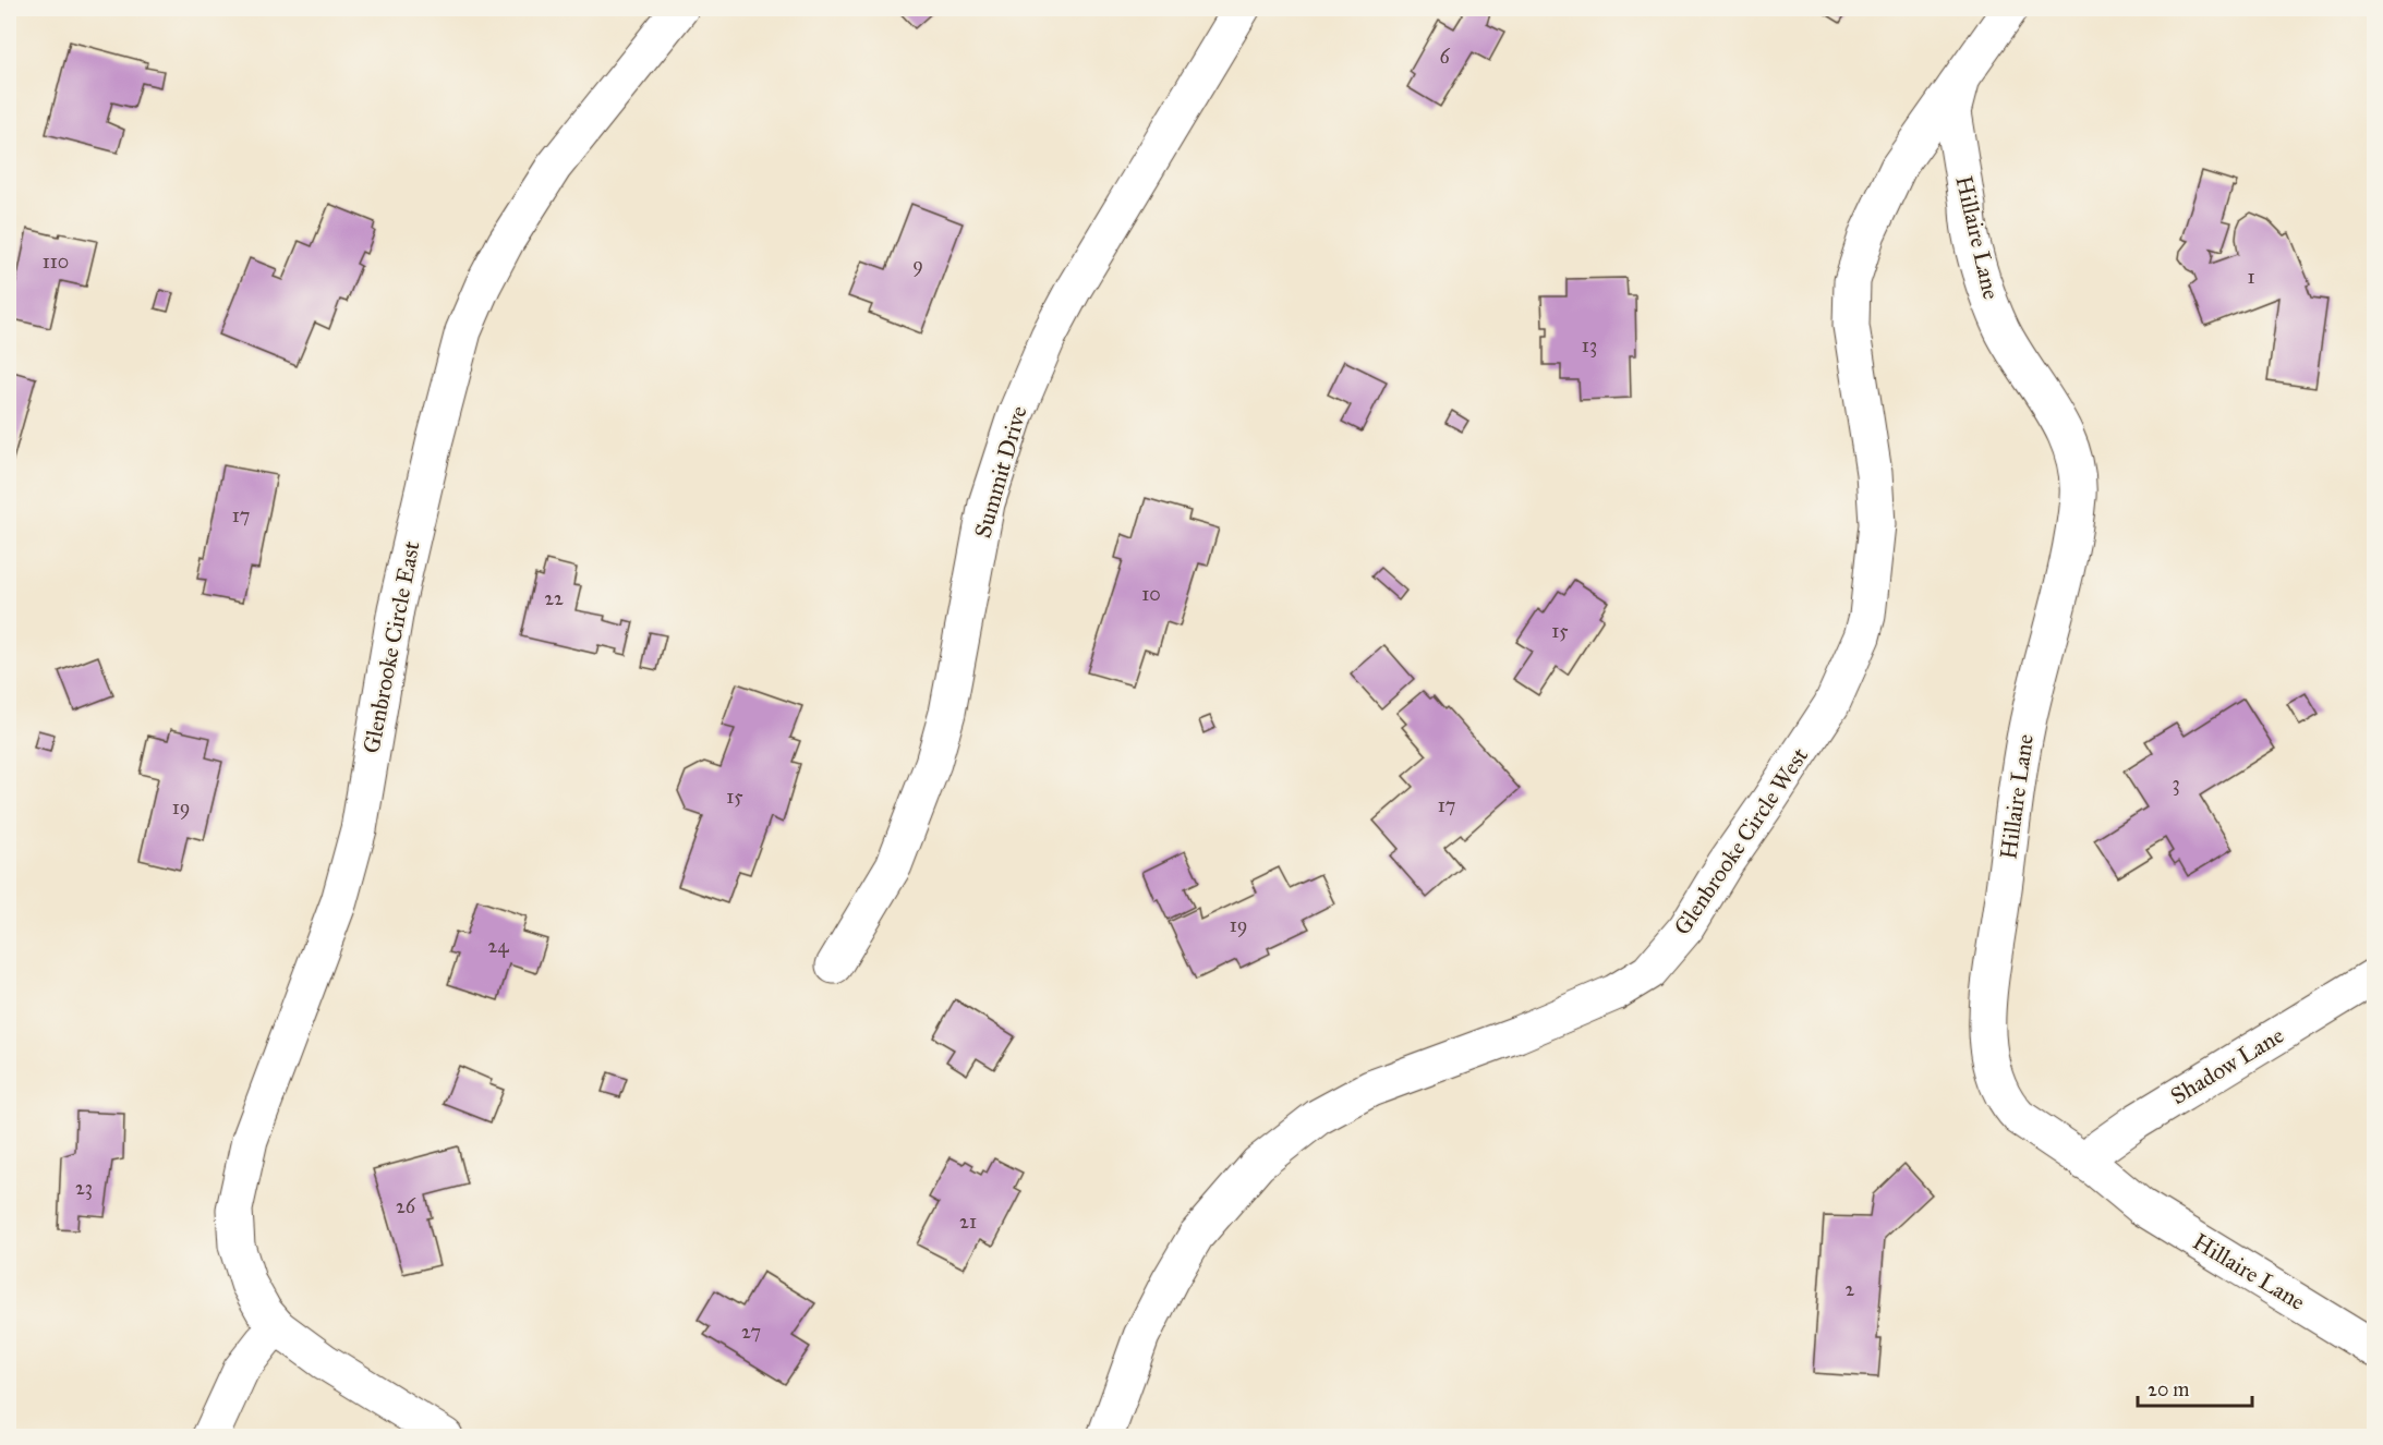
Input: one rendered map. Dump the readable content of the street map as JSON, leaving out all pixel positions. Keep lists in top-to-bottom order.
{
  "streets": {
    "street": [
      "Hillaire Lane",
      "Summit Drive",
      "Glenbrooke Circle East",
      "Glenbrooke Circle West",
      "Shadow Lane"
    ]
  },
  "crossings": [
    ["Hillaire Lane", "Glenbrooke Circle West"],
    ["Hillaire Lane", "Shadow Lane"]
  ],
  "house_numbers": [
    "6",
    "110",
    "9",
    "1",
    "13",
    "17",
    "10",
    "22",
    "15",
    "3",
    "15",
    "17",
    "19",
    "19",
    "24",
    "23",
    "26",
    "21",
    "2",
    "27"
  ],
  "scale_bar": "20 m"
}
